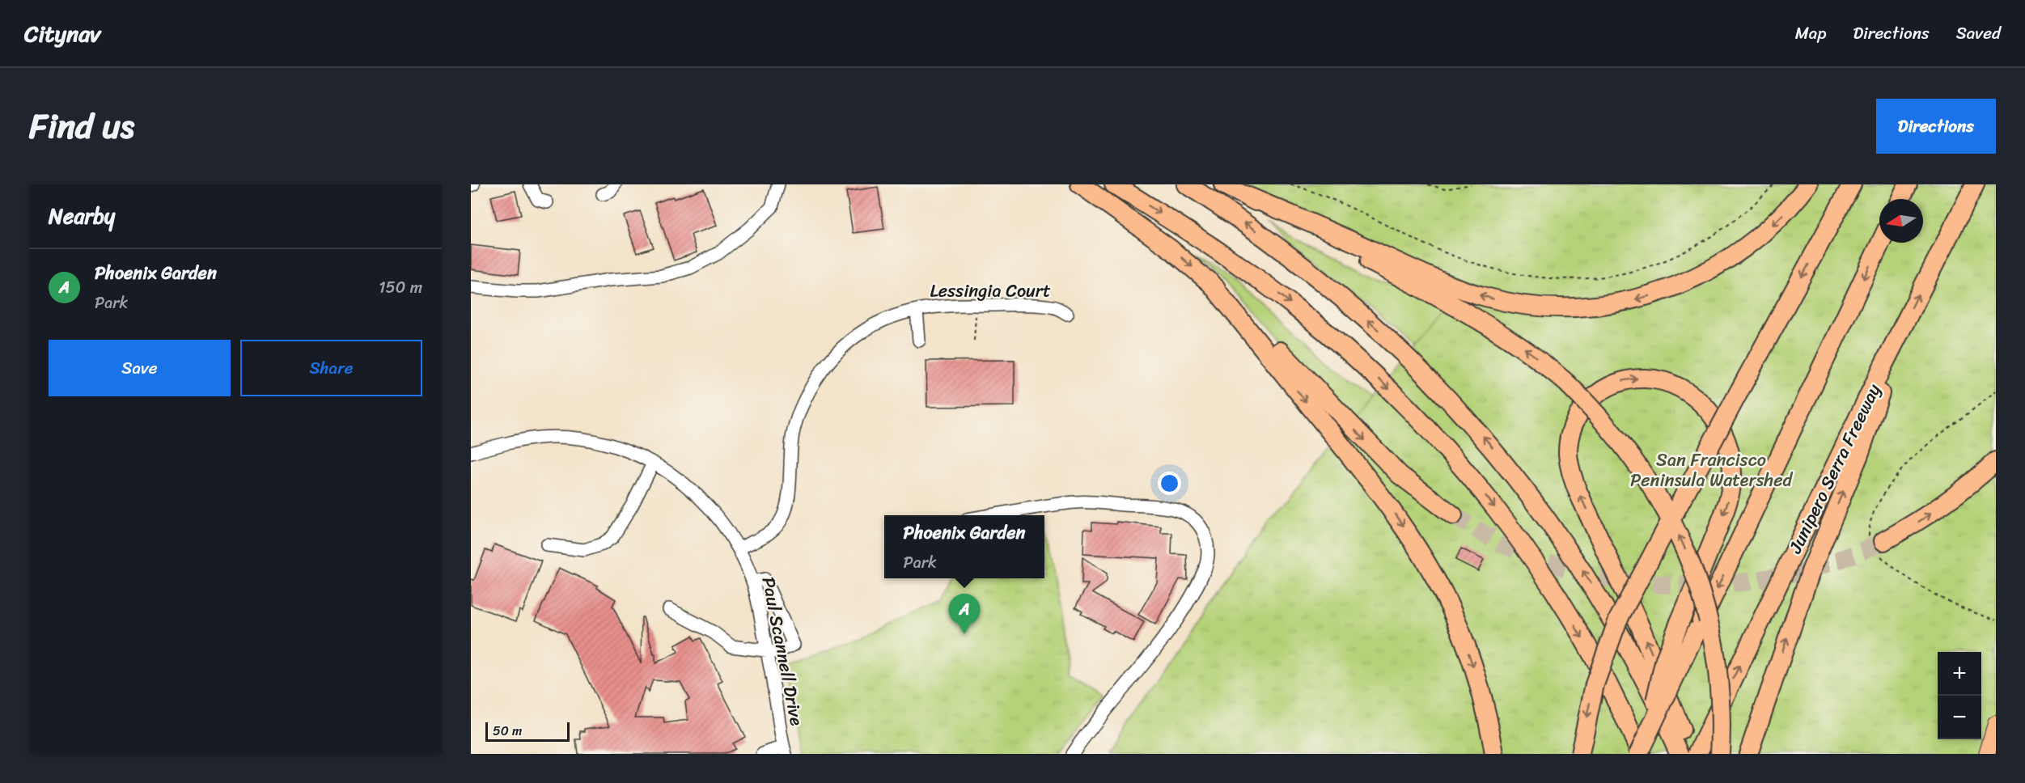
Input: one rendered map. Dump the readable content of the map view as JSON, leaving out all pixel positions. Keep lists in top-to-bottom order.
{
  "streets": {
    "highway": ["Junipero Serra Freeway"],
    "street": ["Lessingia Court", "Paul Scannell Drive"]
  },
  "crossings": [
    ["Lessingia Court", "Paul Scannell Drive"]
  ],
  "parks": ["San Francisco Peninsula Watershed"],
  "scale_bar": "50 m",
  "north": "left",
  "page": {
    "header": "Citynav",
    "nav": ["Map", "Directions", "Saved"],
    "title": "Find us",
    "buttons": [
      "Directions",
      ["Save", "Share"]
    ],
    "heading": "Nearby",
    "list": [
      {
        "mark": "A",
        "name": "Phoenix Garden",
        "note": "Park",
        "value": "150 m"
      }
    ],
    "popup": ["Phoenix Garden", "Park"],
    "pins": "A",
    "map_buttons": ["+", "−"],
    "scale": "50 m"
  }
}
